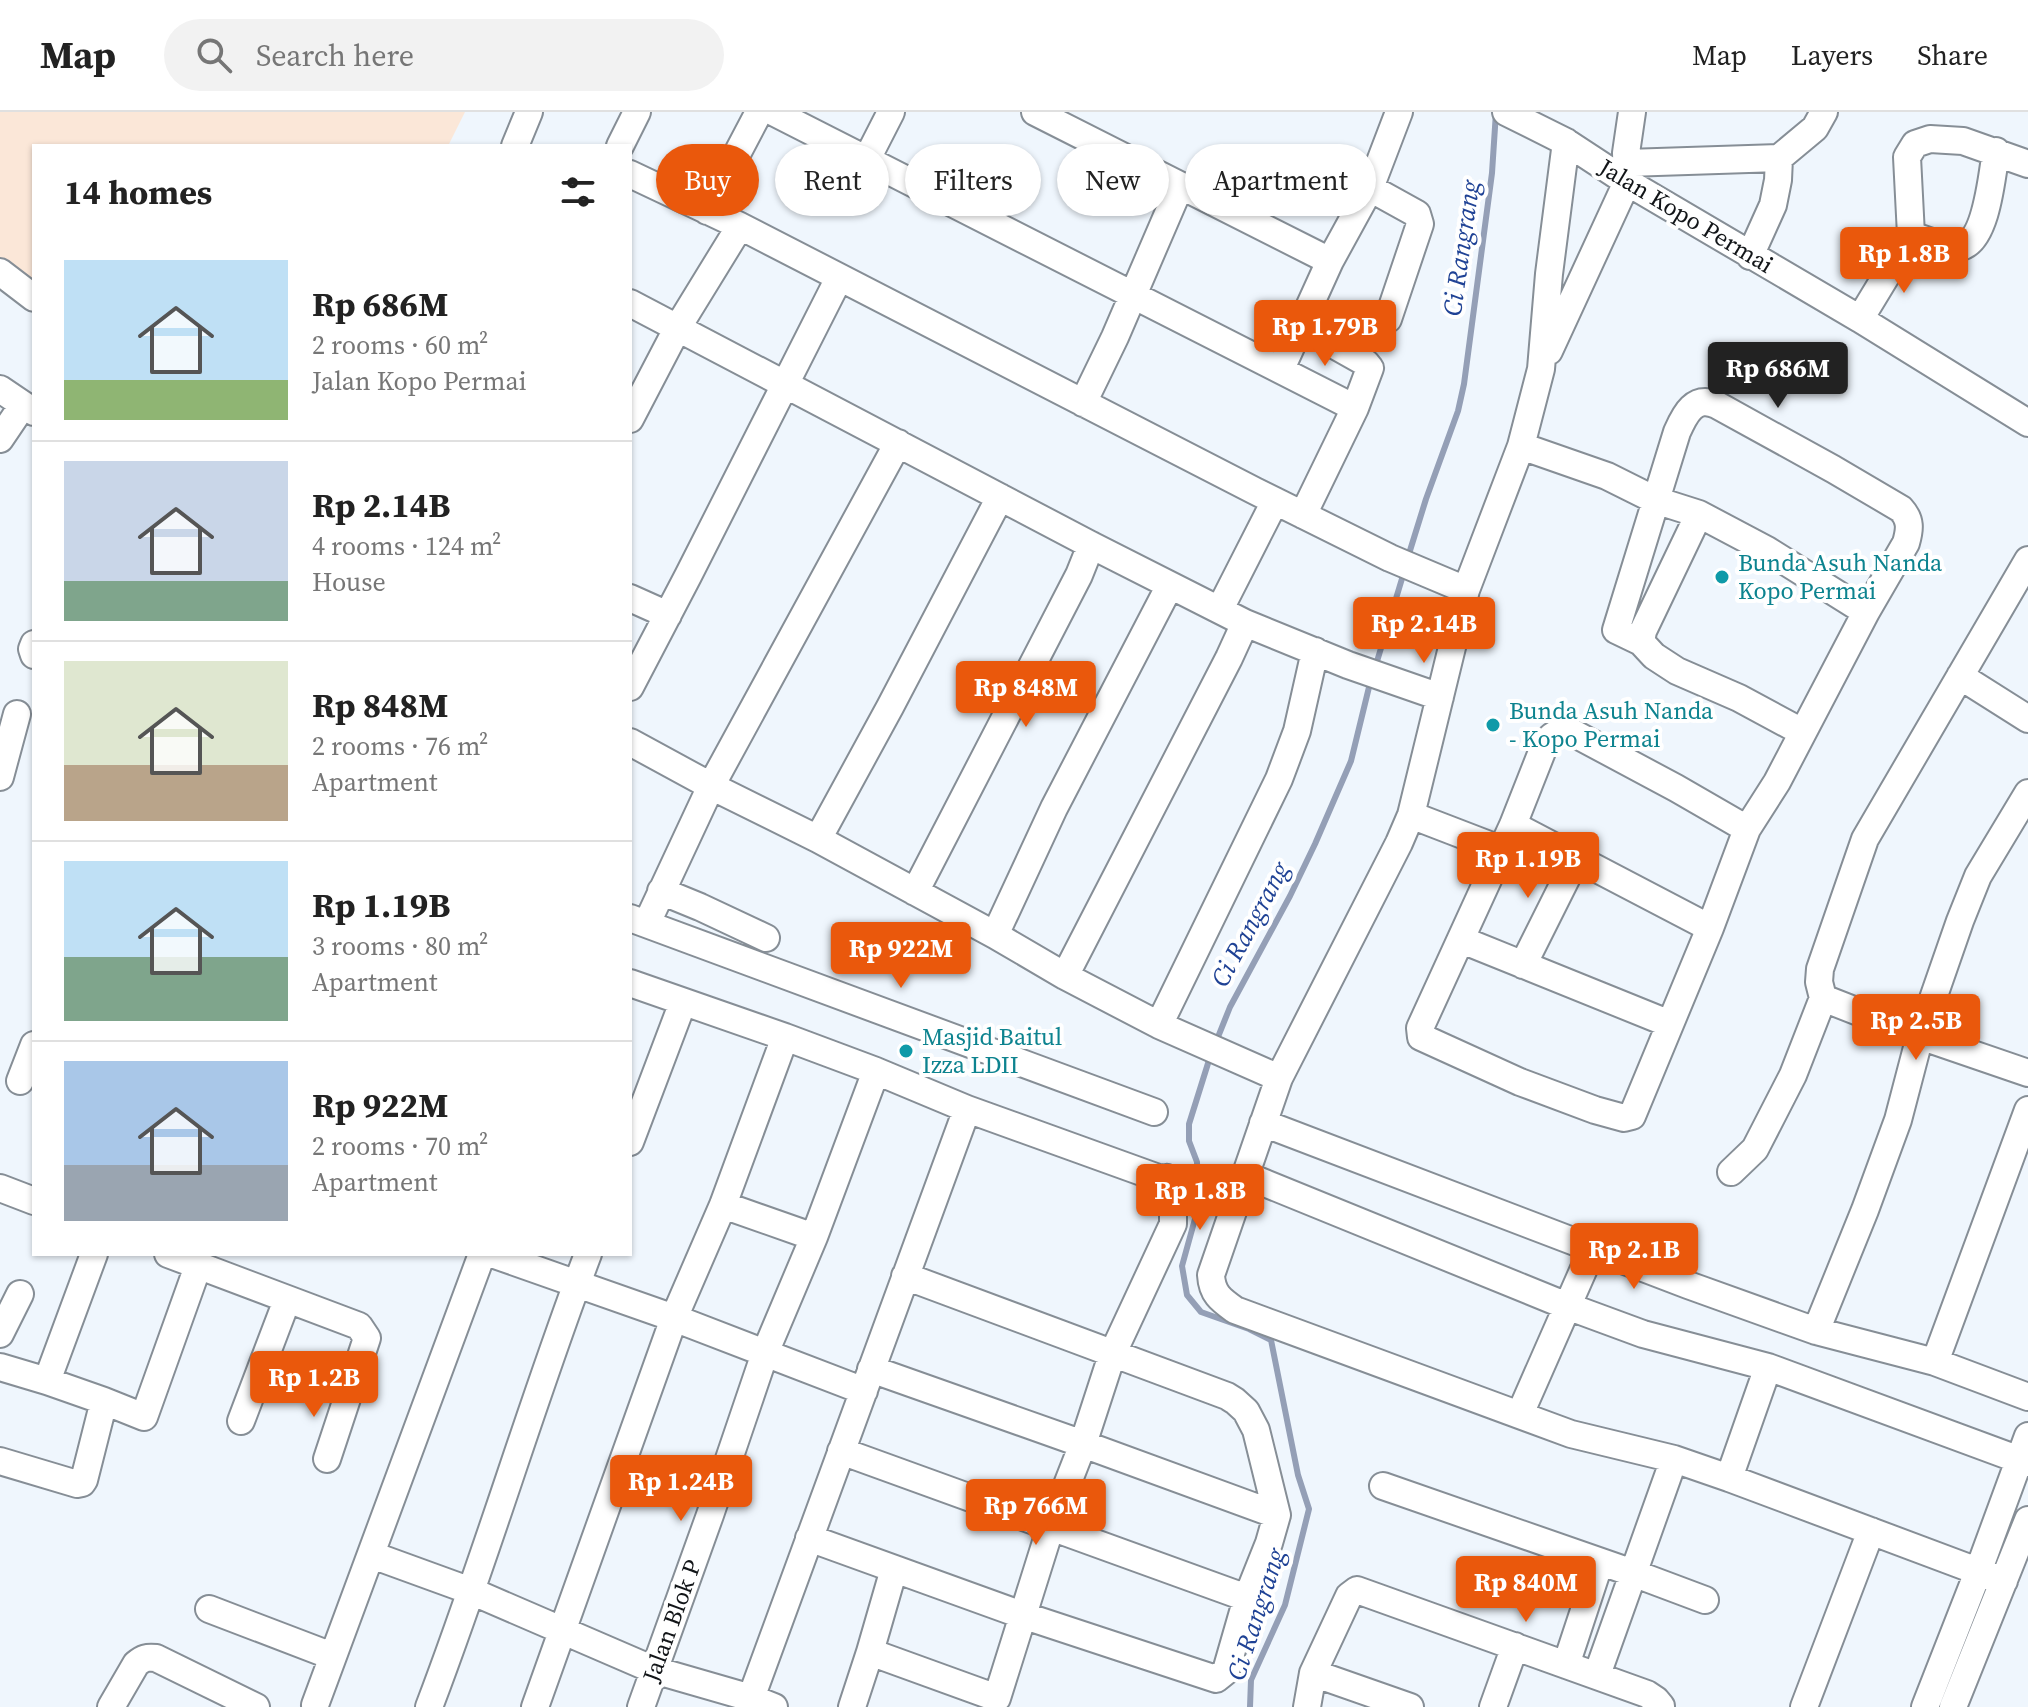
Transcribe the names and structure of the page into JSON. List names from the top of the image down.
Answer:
{
  "streets": {
    "street": ["Jalan Kopo Permai", "Jalan Blok P"]
  },
  "water": ["Ci Rangrang"],
  "places": ["Bunda Asuh Nanda Kopo Permai", "Bunda Asuh Nanda - Kopo Permai", "Masjid Baitul Izza LDII"],
  "page": {
    "header": "Map",
    "search": "Search here",
    "nav": ["Map", "Layers", "Share"],
    "chip": [
      "Buy",
      "Rent",
      "Filters",
      "New",
      "Apartment"
    ],
    "heading": "14 homes",
    "price": [
      "Rp 1.8B",
      "Rp 1.79B",
      "Rp 686M",
      "Rp 2.14B",
      "Rp 848M",
      "Rp 1.19B",
      "Rp 922M",
      "Rp 2.5B",
      "Rp 1.8B",
      "Rp 2.1B",
      "Rp 1.2B",
      "Rp 1.24B",
      "Rp 766M",
      "Rp 840M"
    ],
    "list": [
      {
        "name": "Rp 686M",
        "note": "2 rooms · 60 m² · Jalan Kopo Permai"
      },
      {
        "name": "Rp 2.14B",
        "note": "4 rooms · 124 m² · House"
      },
      {
        "name": "Rp 848M",
        "note": "2 rooms · 76 m² · Apartment"
      },
      {
        "name": "Rp 1.19B",
        "note": "3 rooms · 80 m² · Apartment"
      },
      {
        "name": "Rp 922M",
        "note": "2 rooms · 70 m² · Apartment"
      }
    ]
  }
}
